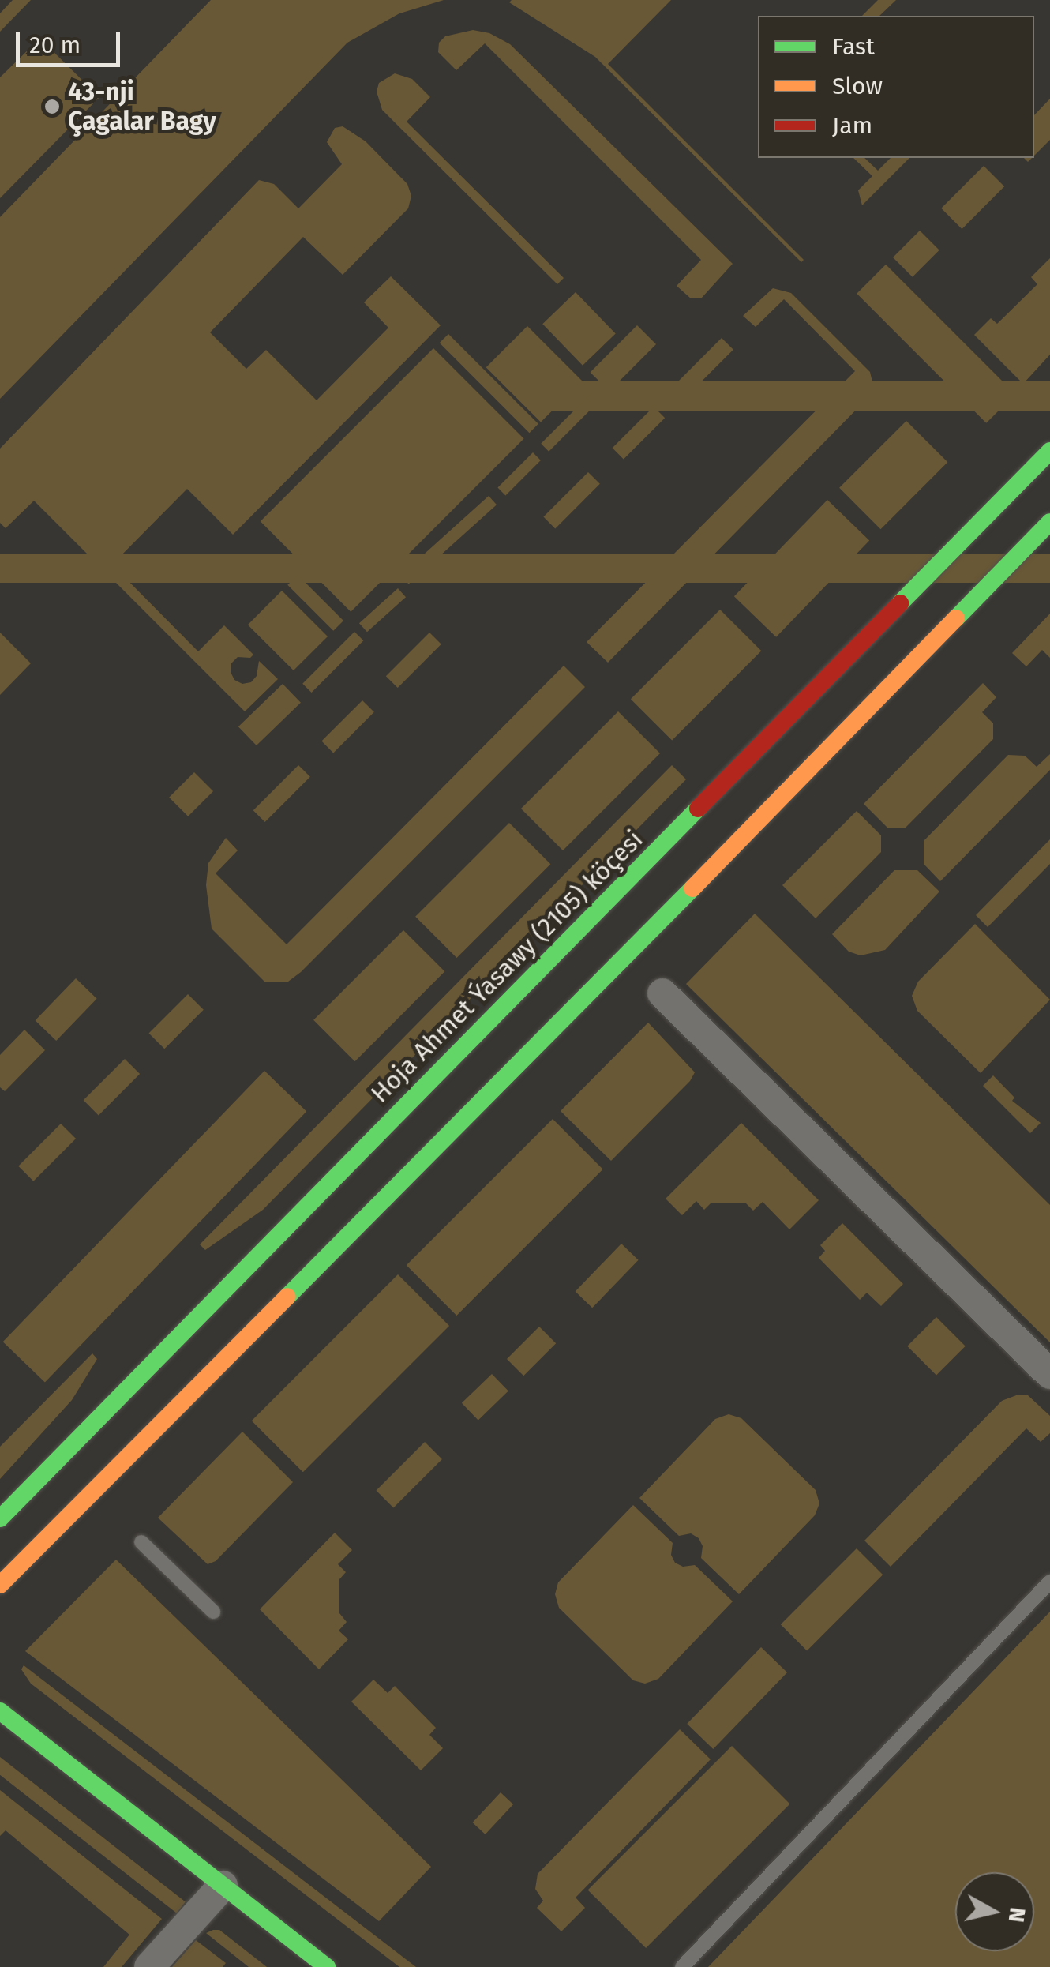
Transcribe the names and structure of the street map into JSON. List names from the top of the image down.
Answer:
{
  "streets": {
    "main road": ["Hoja Ahmet Ýasawy (2105) köçesi"]
  },
  "places": ["43-nji Çagalar Bagy"],
  "legend": ["Fast", "Slow", "Jam"],
  "scale_bar": "20 m",
  "north": "right"
}
